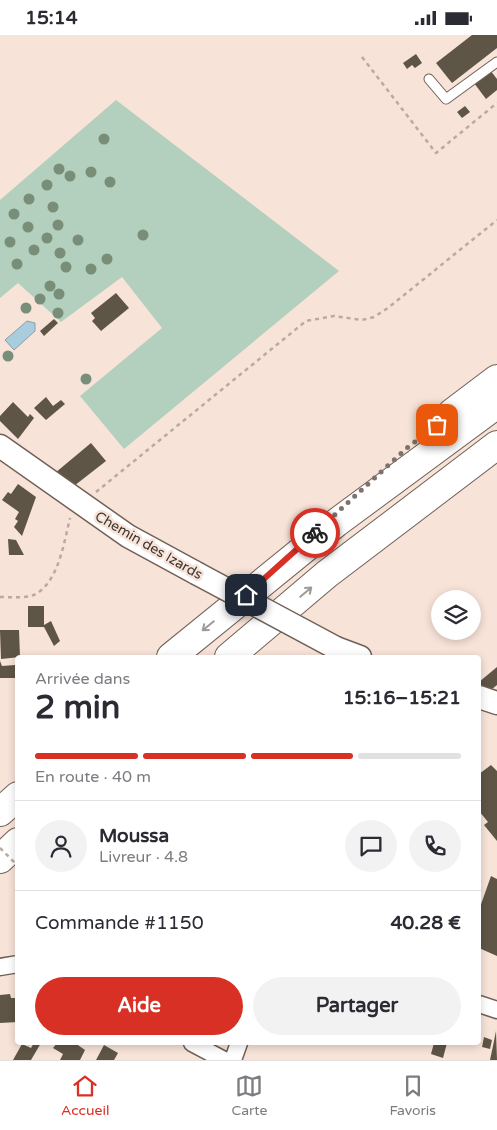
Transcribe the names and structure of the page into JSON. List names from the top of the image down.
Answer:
{
  "streets": {
    "street": ["Chemin des Izards"]
  },
  "page": {
    "status": "15:14",
    "heading": ["2 min", "Arrivée dans", "15:16–15:21"],
    "panel": [
      "Moussa",
      "Livreur · 4.8",
      "Commande #1150",
      "40.28 €"
    ],
    "bar": "En route · 40 m",
    "buttons": ["Aide", "Partager"],
    "tabs": ["Accueil", "Carte", "Favoris"]
  }
}
